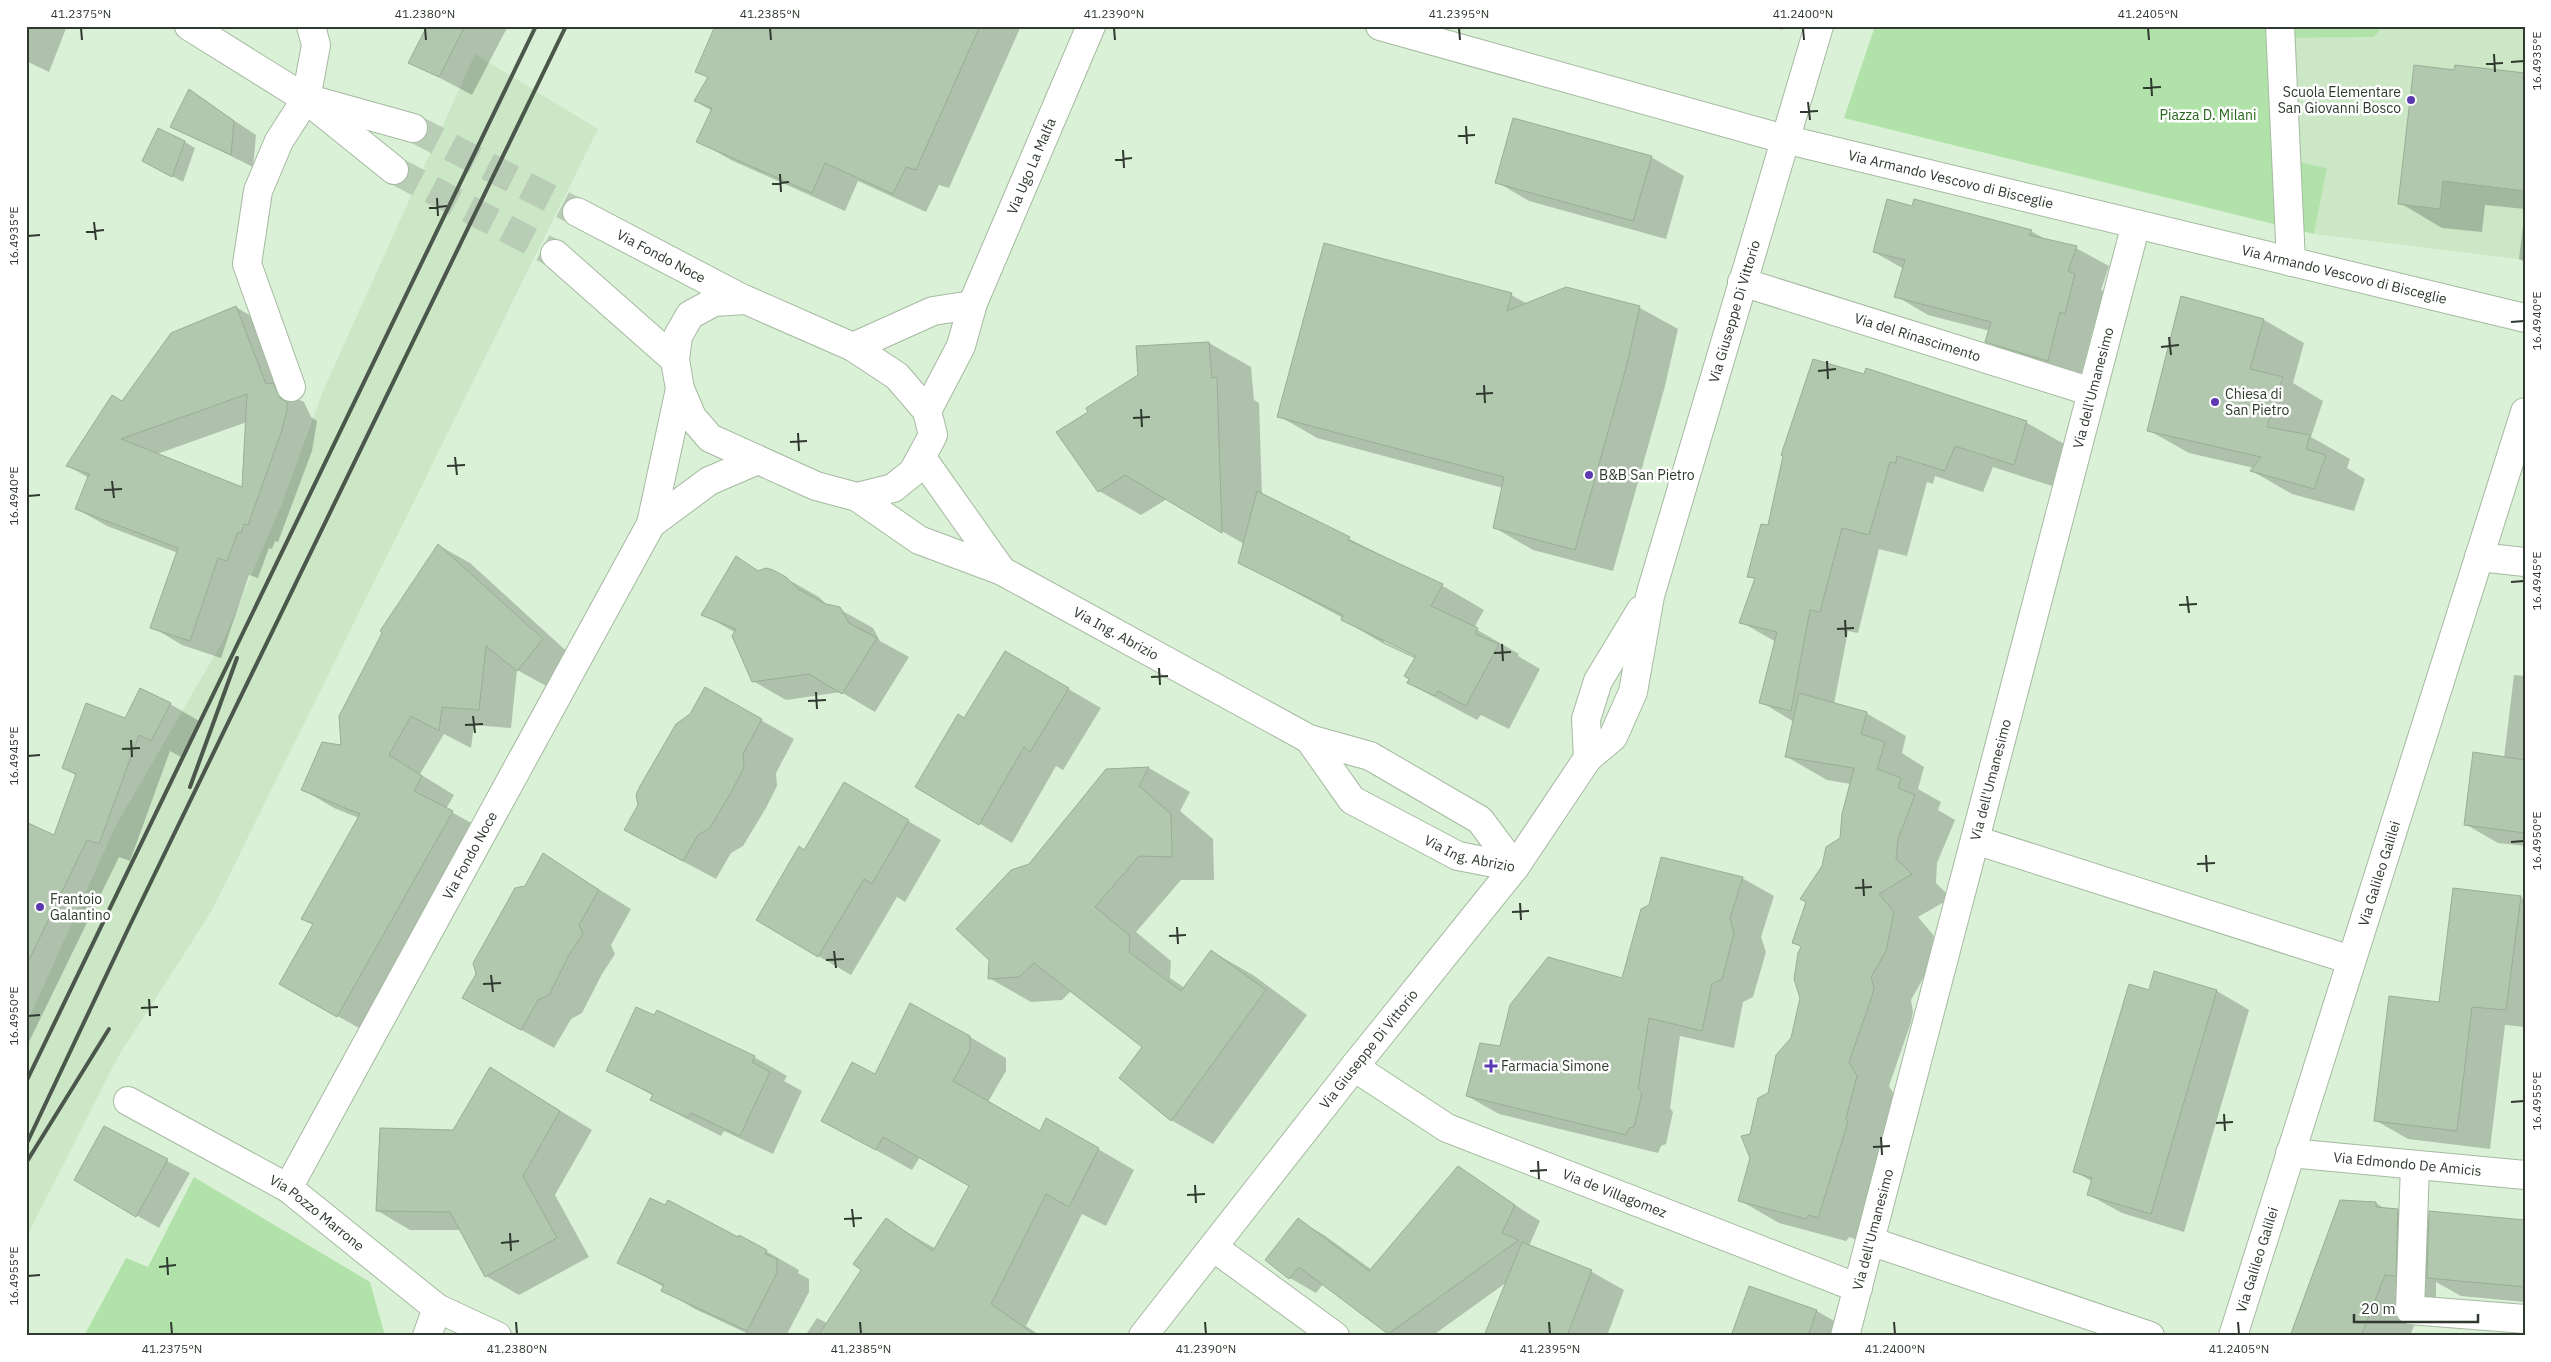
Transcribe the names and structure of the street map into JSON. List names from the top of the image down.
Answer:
{
  "streets": {
    "street": [
      "Via Ugo La Malfa",
      "Via Armando Vescovo di Bisceglie",
      "Via Fondo Noce",
      "Via Giuseppe Di Vittorio",
      "Via del Rinascimento",
      "Via dell'Umanesimo",
      "Via Ing. Abrizio",
      "Via Galileo Galilei",
      "Via Edmondo De Amicis",
      "Via de Villagomez",
      "Via Pozzo Marrone"
    ]
  },
  "crossings": [
    ["Via Ugo La Malfa", "Via Fondo Noce"],
    ["Via Armando Vescovo di Bisceglie", "Via Giuseppe Di Vittorio"],
    ["Via Armando Vescovo di Bisceglie", "Via dell'Umanesimo"],
    ["Via Fondo Noce", "Via Pozzo Marrone"],
    ["Via Giuseppe Di Vittorio", "Via del Rinascimento"],
    ["Via Giuseppe Di Vittorio", "Via Ing. Abrizio"],
    ["Via Giuseppe Di Vittorio", "Via de Villagomez"],
    ["Via del Rinascimento", "Via dell'Umanesimo"],
    ["Via dell'Umanesimo", "Via de Villagomez"],
    ["Via Galileo Galilei", "Via Edmondo De Amicis"]
  ],
  "parks": ["Piazza D. Milani"],
  "places": {
    "other": [
      "Scuola Elementare San Giovanni Bosco",
      "Chiesa di San Pietro",
      "B&B San Pietro",
      "Frantoio Galantino"
    ],
    "health": ["Farmacia Simone"]
  },
  "scale_bar": "20 m",
  "coordinates": [
    "41.2375°N",
    "41.2380°N",
    "41.2385°N",
    "41.2390°N",
    "41.2395°N",
    "41.2400°N",
    "41.2405°N",
    "16.4935°E",
    "16.4940°E",
    "16.4945°E",
    "16.4950°E",
    "16.4955°E"
  ]
}
